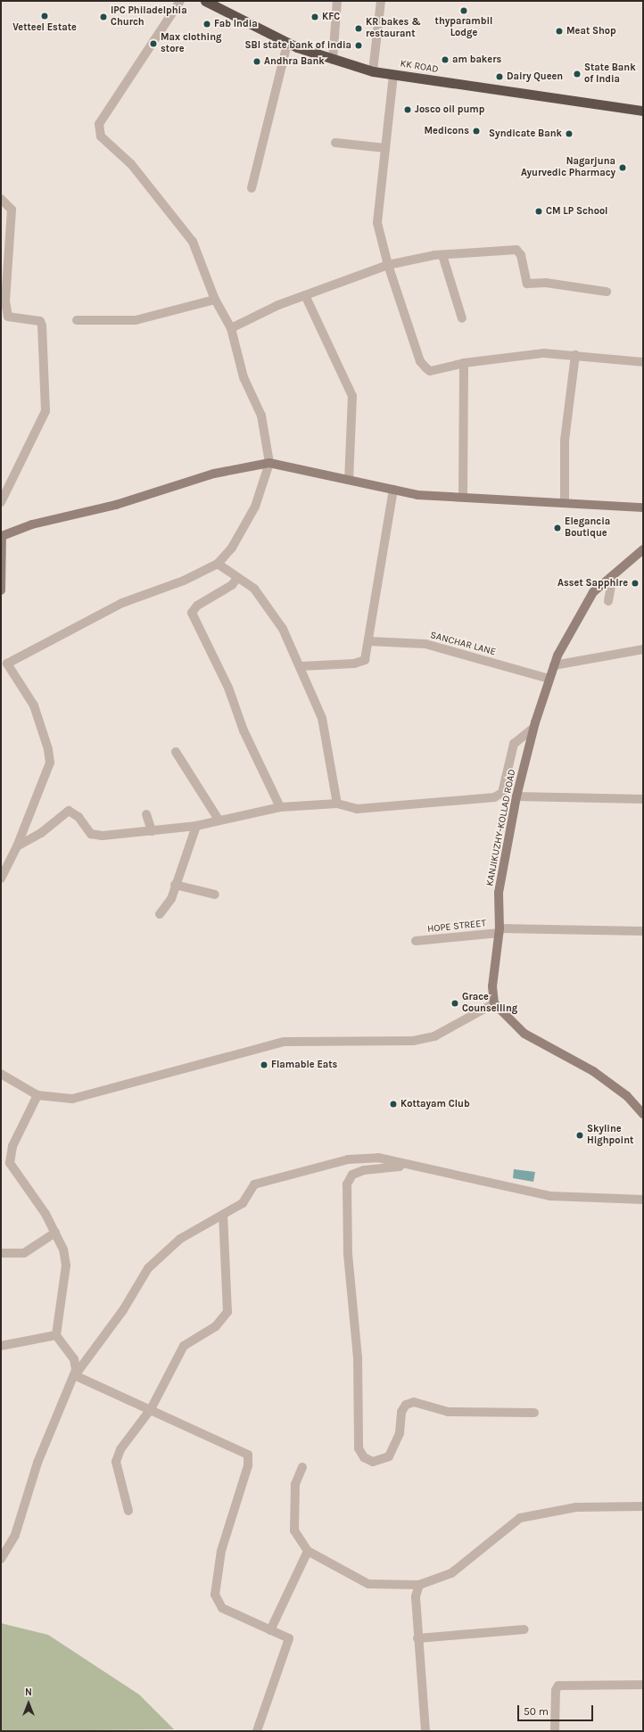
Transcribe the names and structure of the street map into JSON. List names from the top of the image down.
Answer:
{
  "streets": {
    "highway": ["KK ROAD"],
    "main road": ["KANJIKUZHY-KOLLAD ROAD"],
    "street": ["SANCHAR LANE", "HOPE STREET"]
  },
  "crossings": [
    ["SANCHAR LANE", "KANJIKUZHY-KOLLAD ROAD"],
    ["KANJIKUZHY-KOLLAD ROAD", "HOPE STREET"]
  ],
  "places": [
    "thyparambil Lodge",
    "Vetteel Estate",
    "IPC Philadelphia Church",
    "KFC",
    "Fab India",
    "KR bakes & restaurant",
    "Meat Shop",
    "Max clothing store",
    "SBI state bank of india",
    "am bakers",
    "Andhra Bank",
    "State Bank of India",
    "Dairy Queen",
    "Josco oil pump",
    "Medicons",
    "Syndicate Bank",
    "Nagarjuna Ayurvedic Pharmacy",
    "CM LP School",
    "Elegancia Boutique",
    "Asset Sapphire",
    "Grace Counselling",
    "Flamable Eats",
    "Kottayam Club",
    "Skyline Highpoint"
  ],
  "scale_bar": "50 m",
  "north": "top"
}
